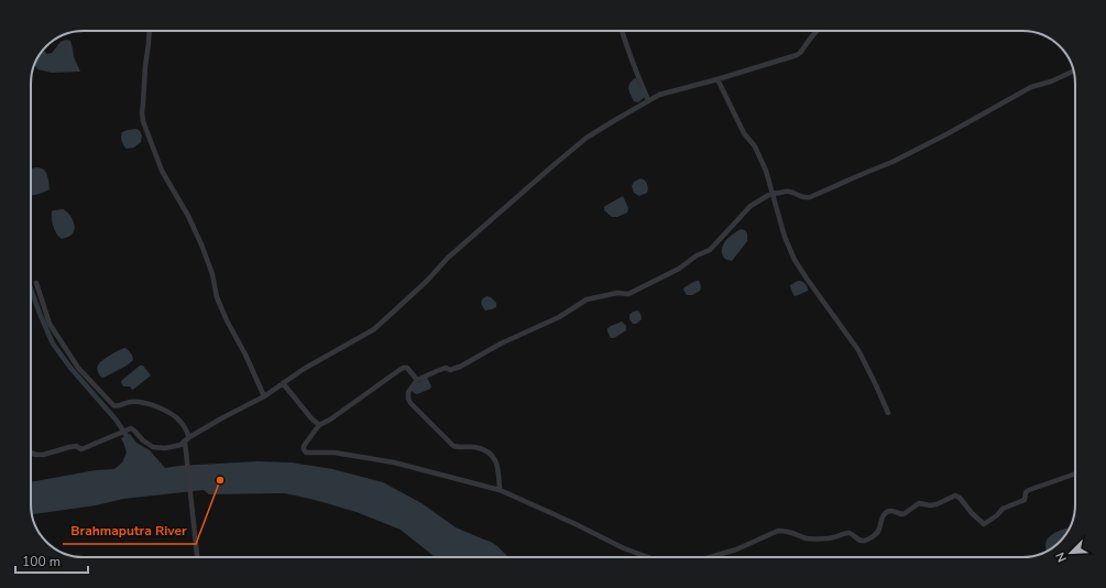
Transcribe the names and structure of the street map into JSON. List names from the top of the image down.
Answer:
{
  "places": ["Brahmaputra River"],
  "scale_bar": "100 m",
  "north": "bottom left"
}
